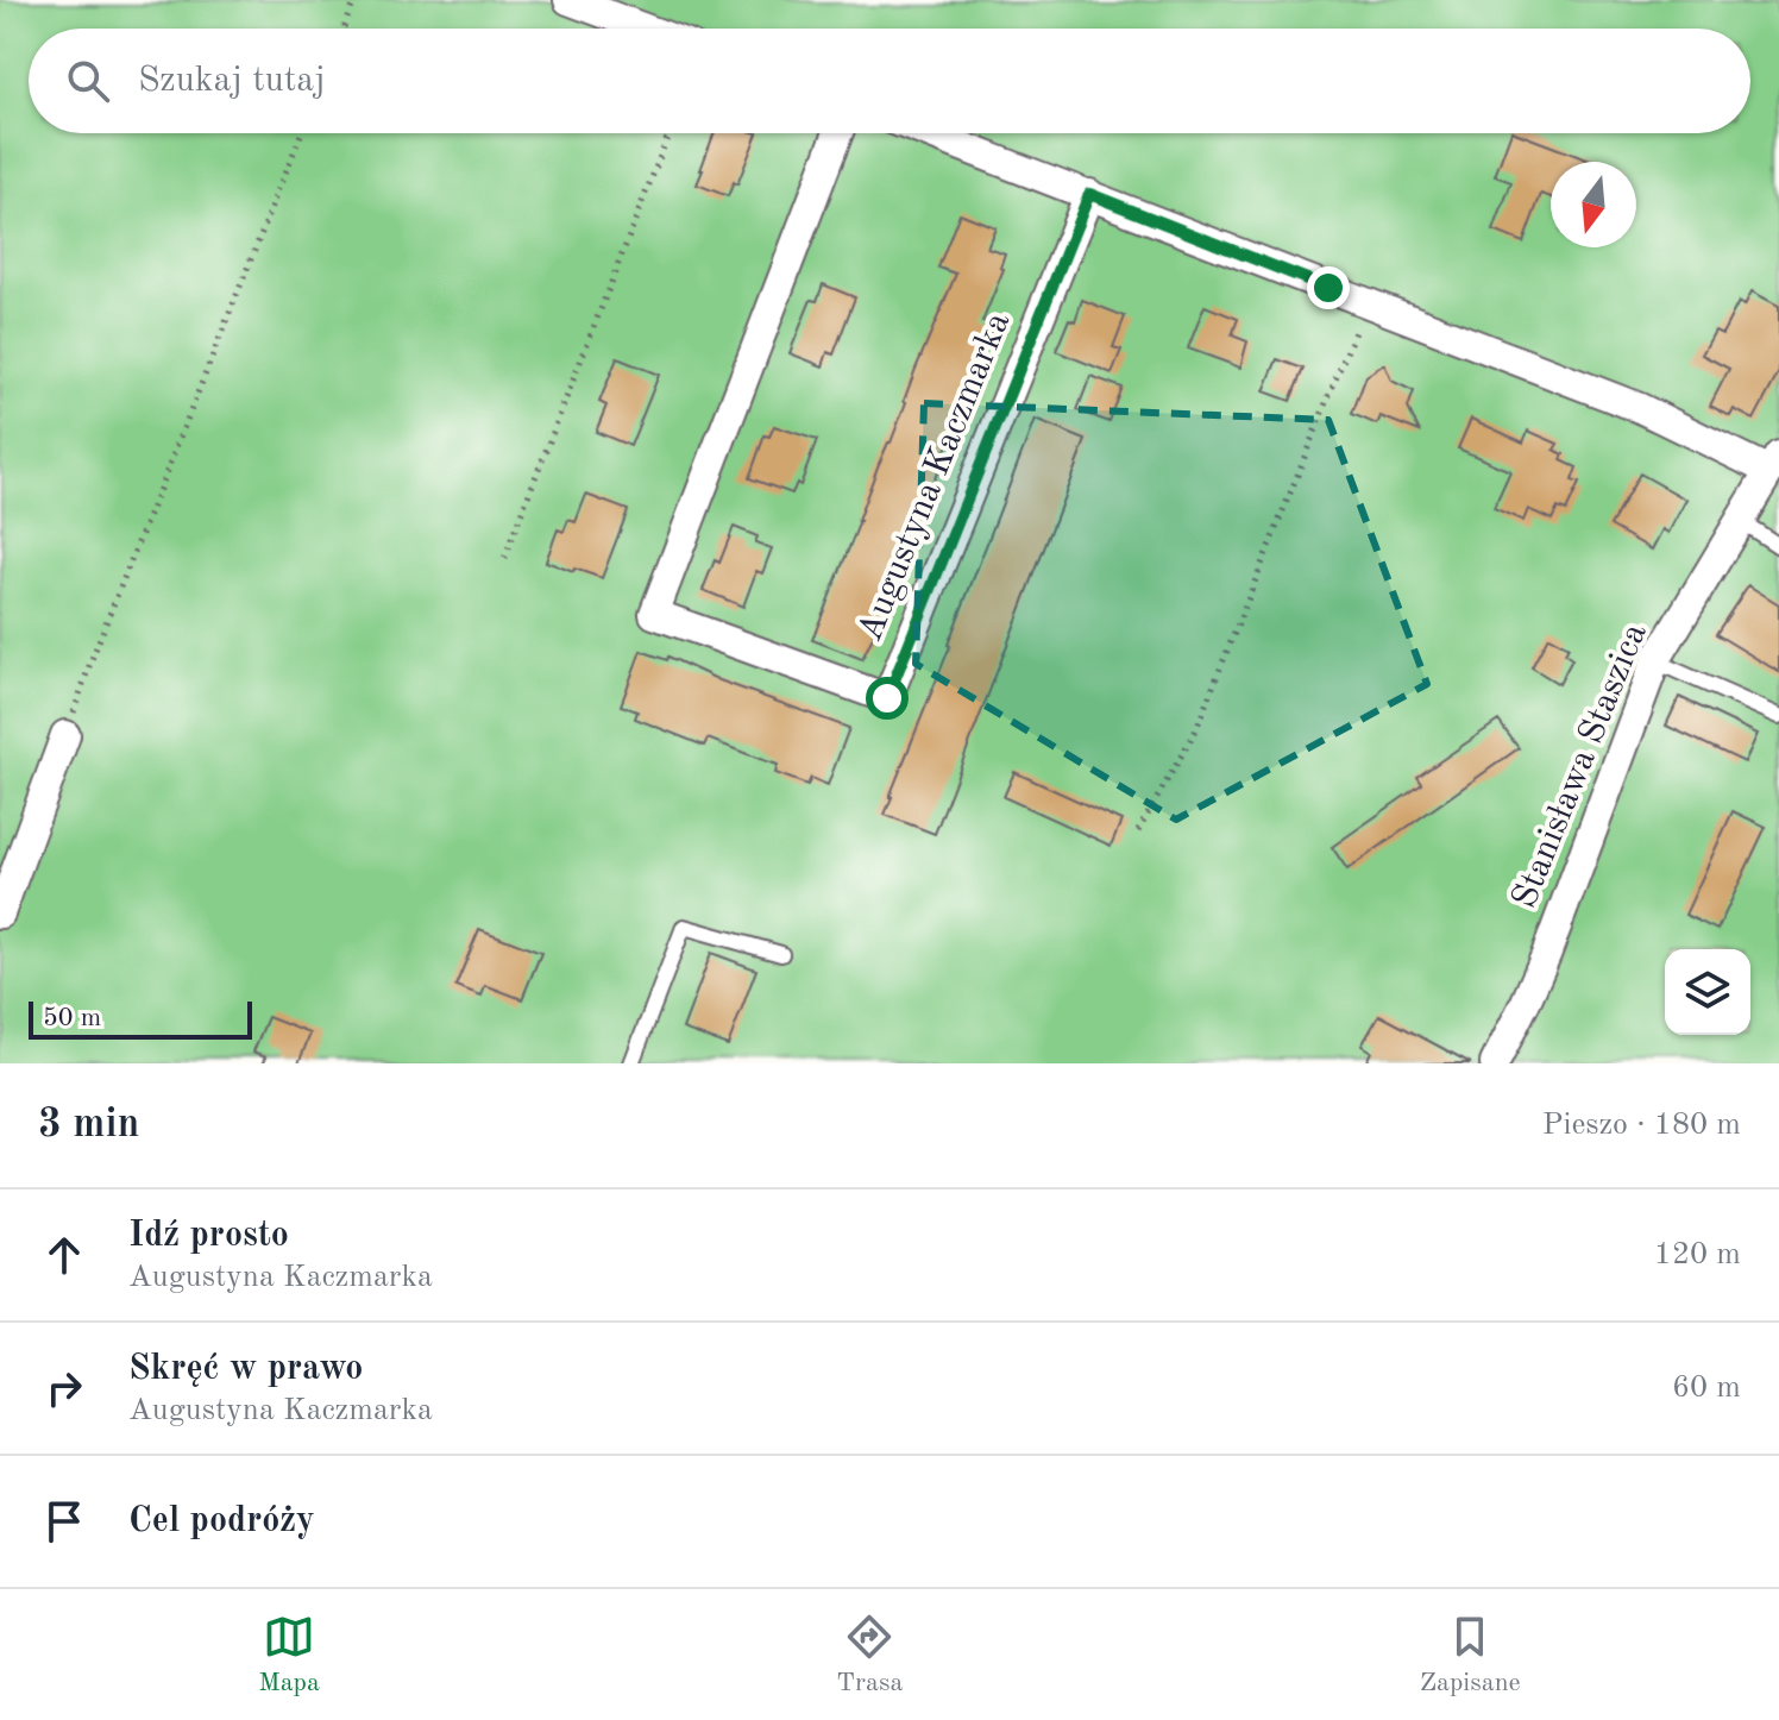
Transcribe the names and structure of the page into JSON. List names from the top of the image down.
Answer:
{
  "streets": {
    "street": ["Augustyna Kaczmarka", "Stanisława Staszica"]
  },
  "scale_bar": "50 m",
  "north": "bottom",
  "page": {
    "search": "Szukaj tutaj",
    "scale": "50 m",
    "heading": ["3 min", "Pieszo · 180 m"],
    "list": [
      ["Idź prosto", "Augustyna Kaczmarka", "120 m"],
      ["Skręć w prawo", "Augustyna Kaczmarka", "60 m"],
      "Cel podróży"
    ],
    "nav": ["Mapa", "Trasa", "Zapisane"]
  }
}
